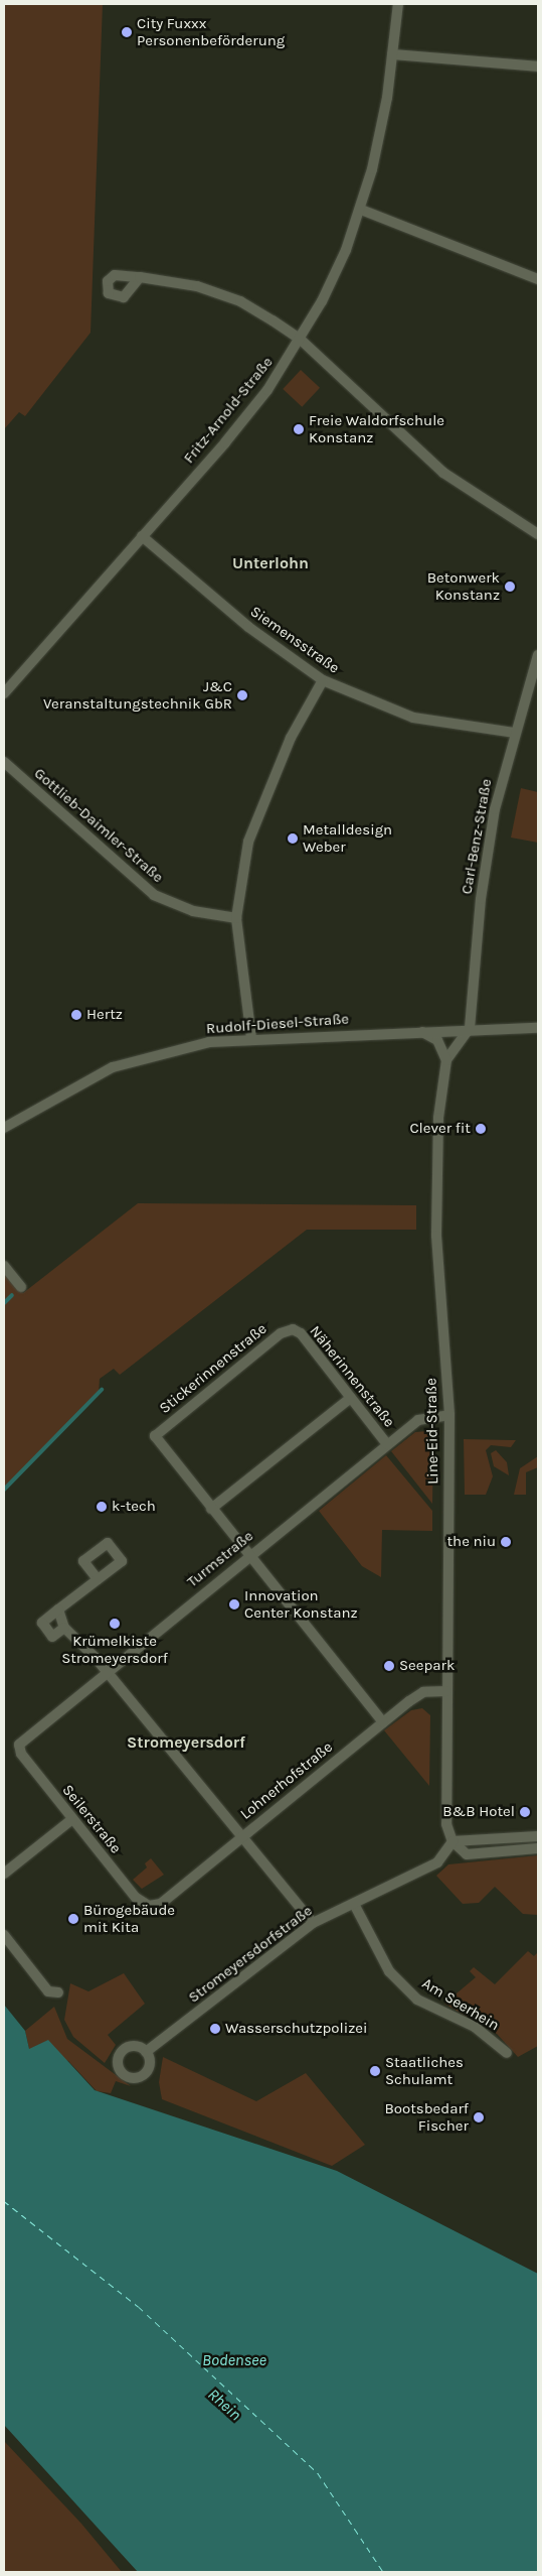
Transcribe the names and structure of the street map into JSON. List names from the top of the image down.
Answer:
{
  "streets": {
    "street": [
      "Fritz-Arnold-Straße",
      "Siemensstraße",
      "Gottlieb-Daimler-Straße",
      "Carl-Benz-Straße",
      "Rudolf-Diesel-Straße",
      "Stickerinnenstraße",
      "Näherinnenstraße",
      "Line-Eid-Straße",
      "Turmstraße",
      "Lohnerhofstraße",
      "Seilerstraße",
      "Stromeyersdorfstraße",
      "Am Seerhein"
    ]
  },
  "crossings": [
    ["Fritz-Arnold-Straße", "Siemensstraße"],
    ["Siemensstraße", "Carl-Benz-Straße"],
    ["Carl-Benz-Straße", "Rudolf-Diesel-Straße"],
    ["Carl-Benz-Straße", "Line-Eid-Straße"],
    ["Rudolf-Diesel-Straße", "Line-Eid-Straße"],
    ["Stickerinnenstraße", "Näherinnenstraße"],
    ["Näherinnenstraße", "Turmstraße"],
    ["Line-Eid-Straße", "Turmstraße"],
    ["Line-Eid-Straße", "Lohnerhofstraße"],
    ["Line-Eid-Straße", "Stromeyersdorfstraße"],
    ["Turmstraße", "Seilerstraße"],
    ["Lohnerhofstraße", "Seilerstraße"],
    ["Stromeyersdorfstraße", "Am Seerhein"]
  ],
  "districts": ["Unterlohn", "Stromeyersdorf"],
  "water": ["Bodensee", "Rhein"],
  "places": [
    "City Fuxxx Personenbeförderung",
    "Freie Waldorfschule Konstanz",
    "Betonwerk Konstanz",
    "J&C Veranstaltungstechnik GbR",
    "Metalldesign Weber",
    "Hertz",
    "Clever fit",
    "k-tech",
    "the niu",
    "Innovation Center Konstanz",
    "Krümelkiste Stromeyersdorf",
    "Seepark",
    "B&B Hotel",
    "Bürogebäude mit Kita",
    "Wasserschutzpolizei",
    "Staatliches Schulamt",
    "Bootsbedarf Fischer"
  ]
}
